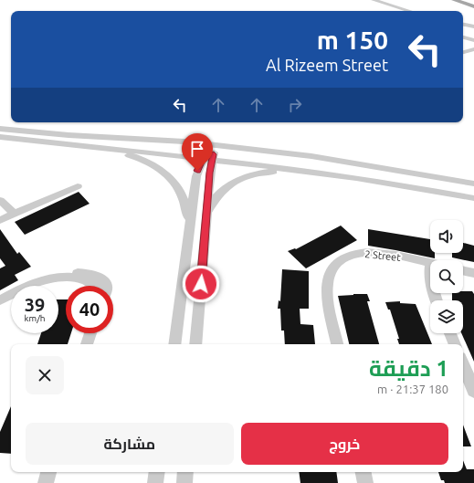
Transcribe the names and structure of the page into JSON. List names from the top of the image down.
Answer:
{
  "streets": {
    "street": ["2 Street"]
  },
  "page": {
    "turn": ["150 m", "Al Rizeem Street"],
    "speed": "39 km/h",
    "limit": "40",
    "heading": ["1 دقيقة", "180 m · 21:37"],
    "buttons": ["خروج", "مشاركة"]
  }
}
